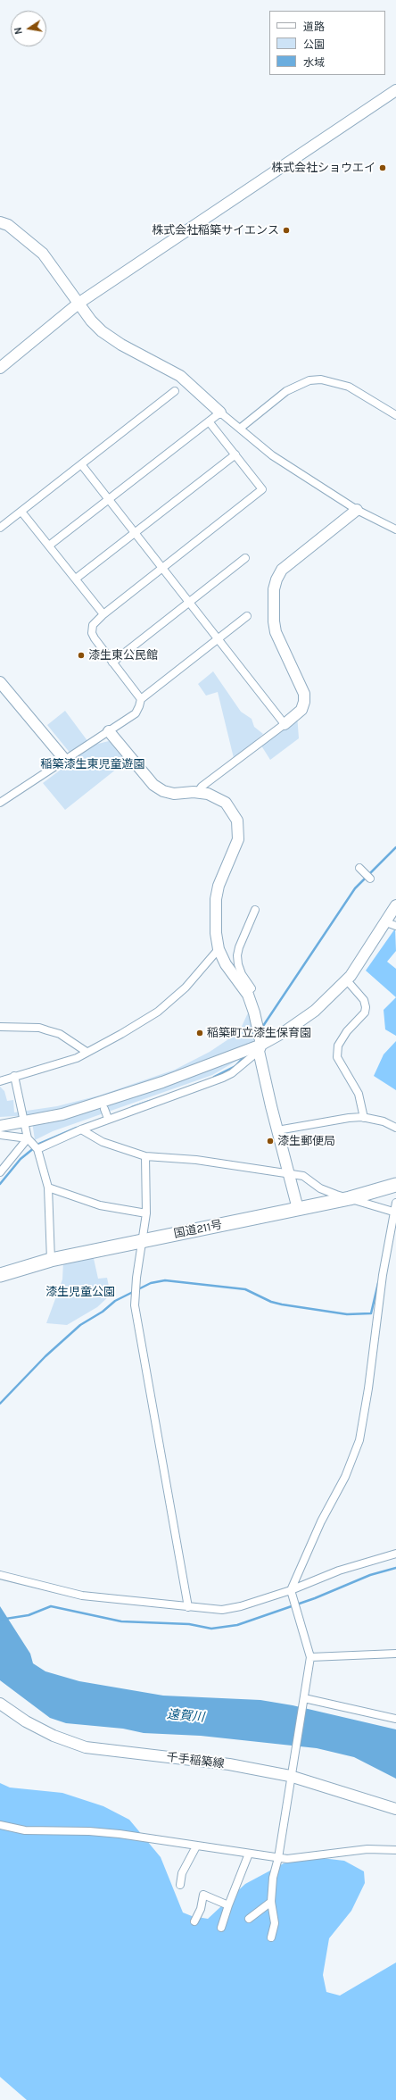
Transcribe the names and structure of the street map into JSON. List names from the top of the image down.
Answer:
{
  "streets": {
    "highway": ["国道211号"],
    "street": ["千手稲築線"]
  },
  "water": ["遠賀川"],
  "parks": ["稲築漆生東児童遊園", "漆生児童公園"],
  "places": [
    "株式会社ショウエイ",
    "株式会社稲築サイエンス",
    "漆生東公民館",
    "稲築町立漆生保育園",
    "漆生郵便局"
  ],
  "legend": ["道路", "公園", "水域"],
  "north": "left"
}
